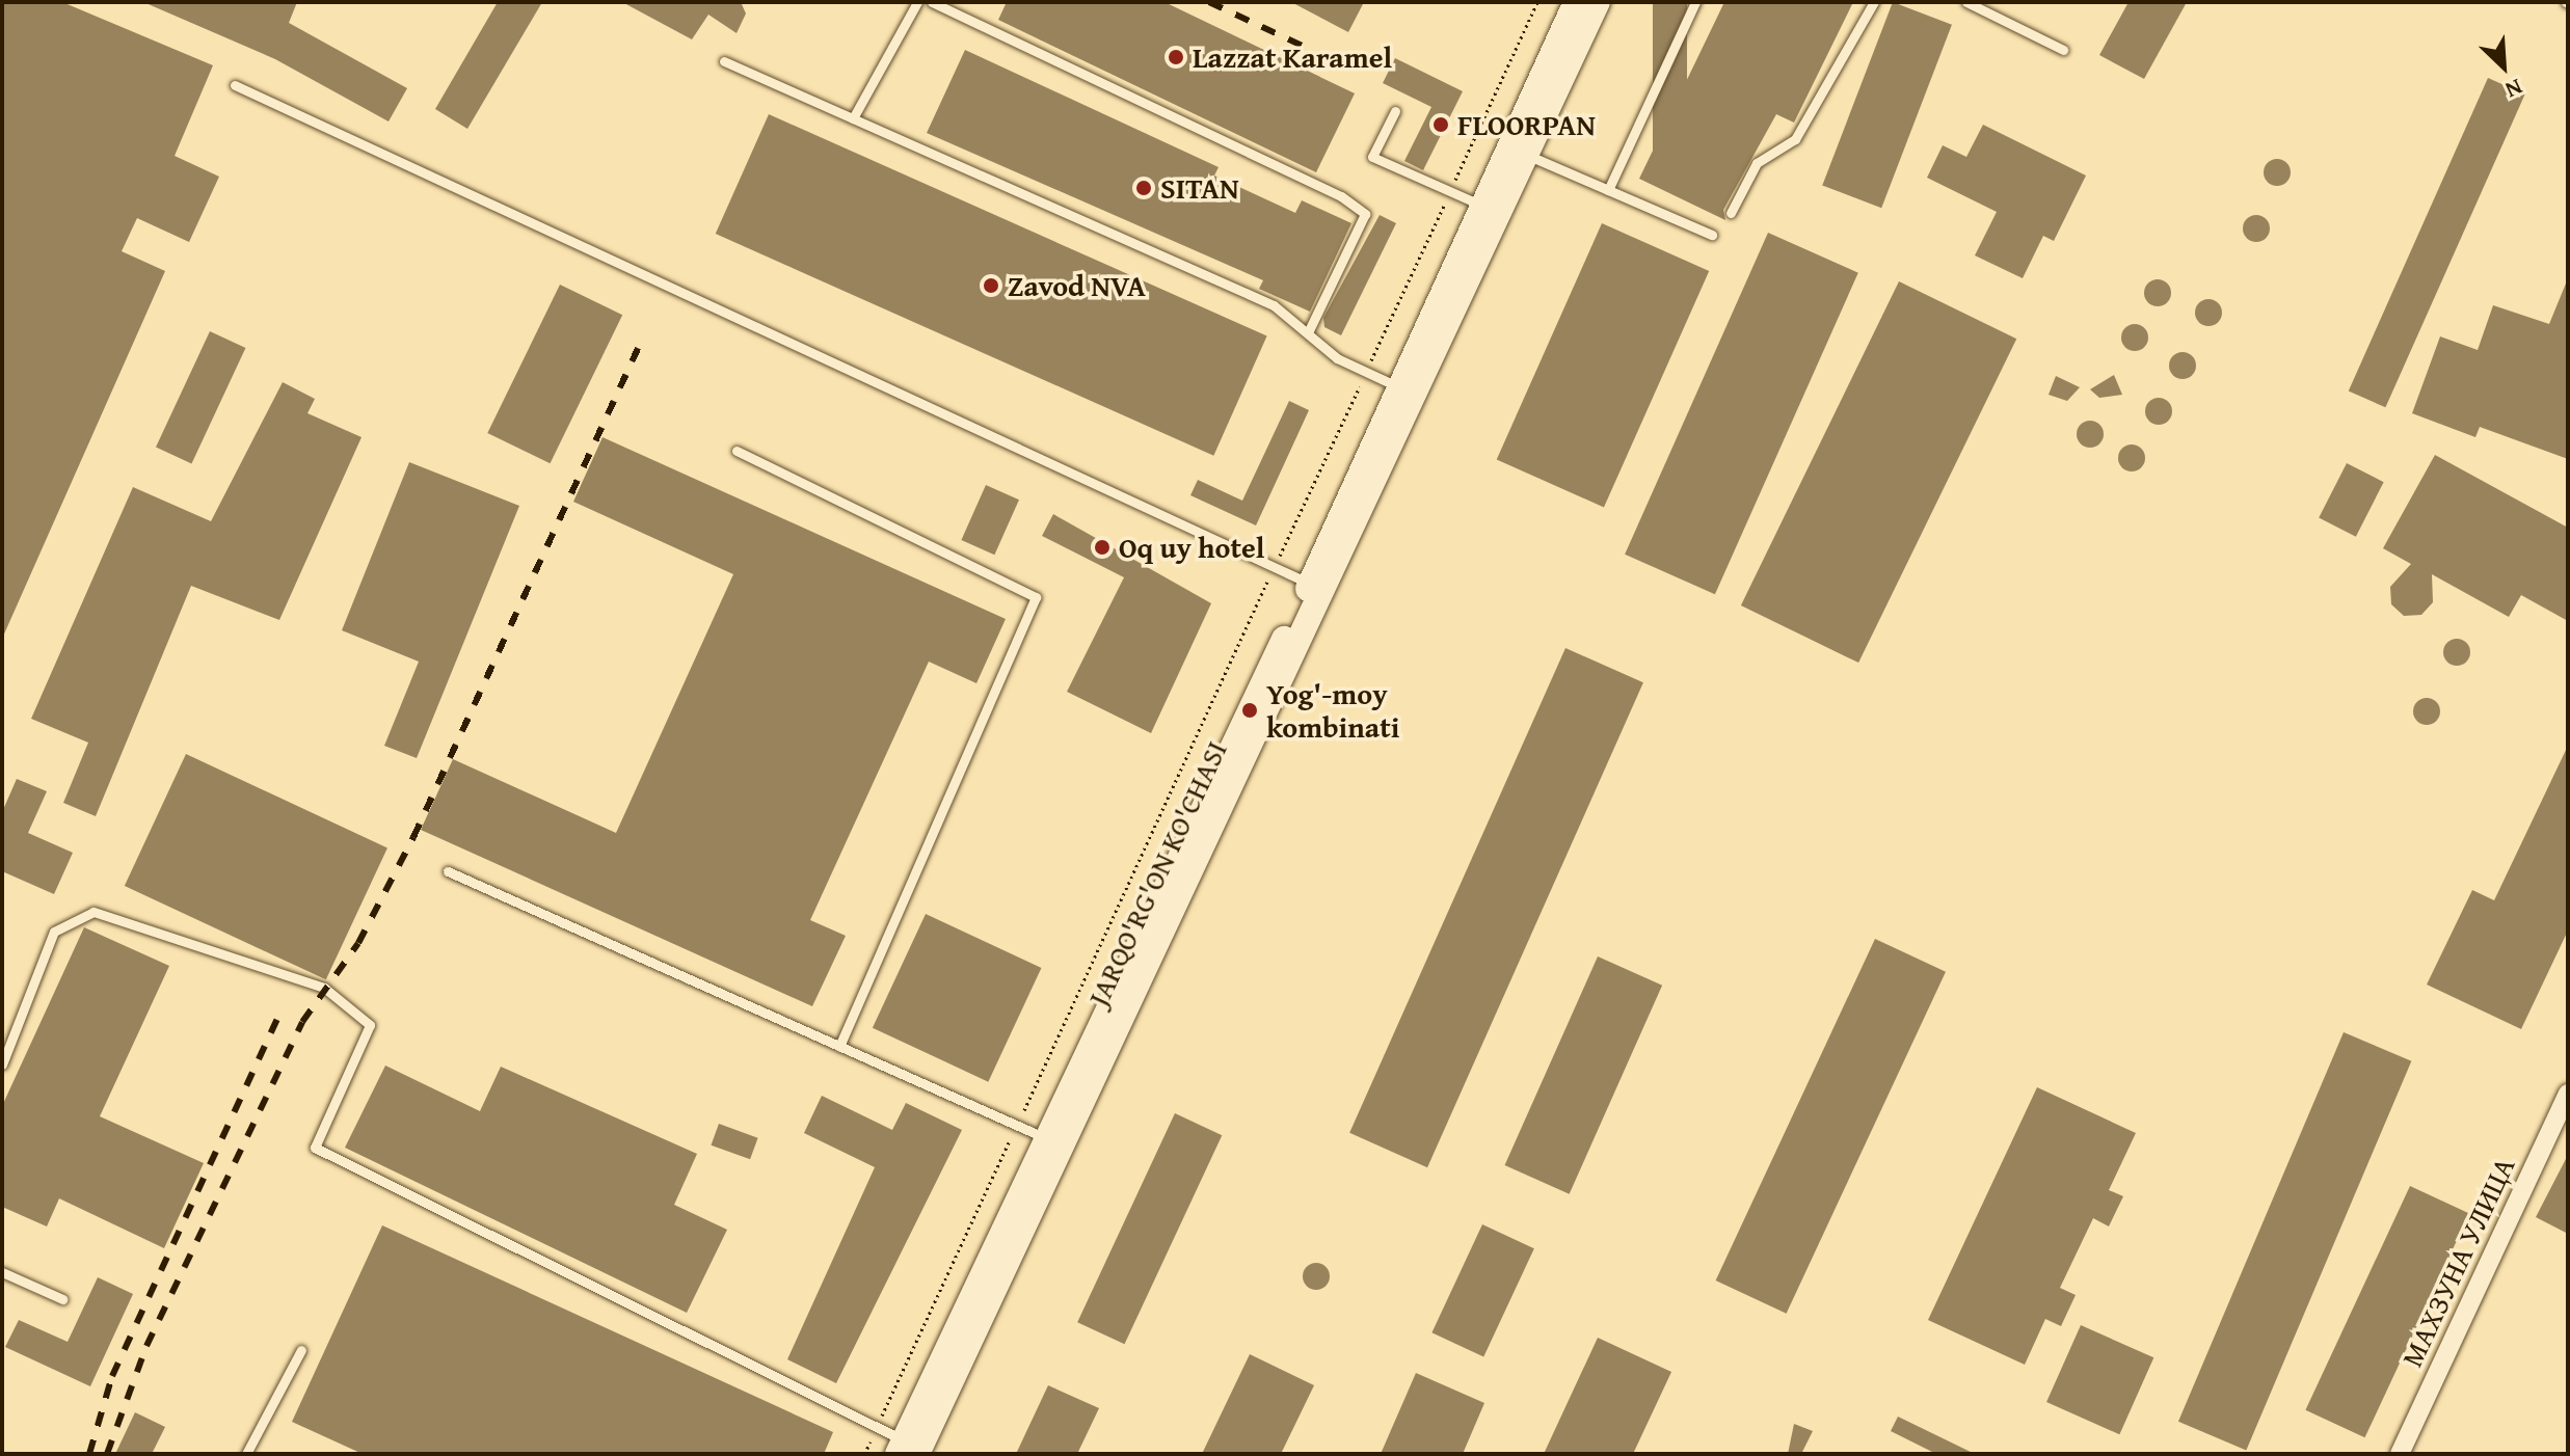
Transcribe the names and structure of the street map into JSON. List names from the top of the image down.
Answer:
{
  "streets": {
    "main road": ["JARQO'RG'ON KO'CHASI"],
    "street": ["МАХЗУНА УЛИЦА"]
  },
  "places": [
    "Lazzat Karamel",
    "FLOORPAN",
    "SITAN",
    "Zavod NVA",
    "Oq uy hotel",
    "Yog'-moy kombinati"
  ],
  "north": "bottom right"
}
